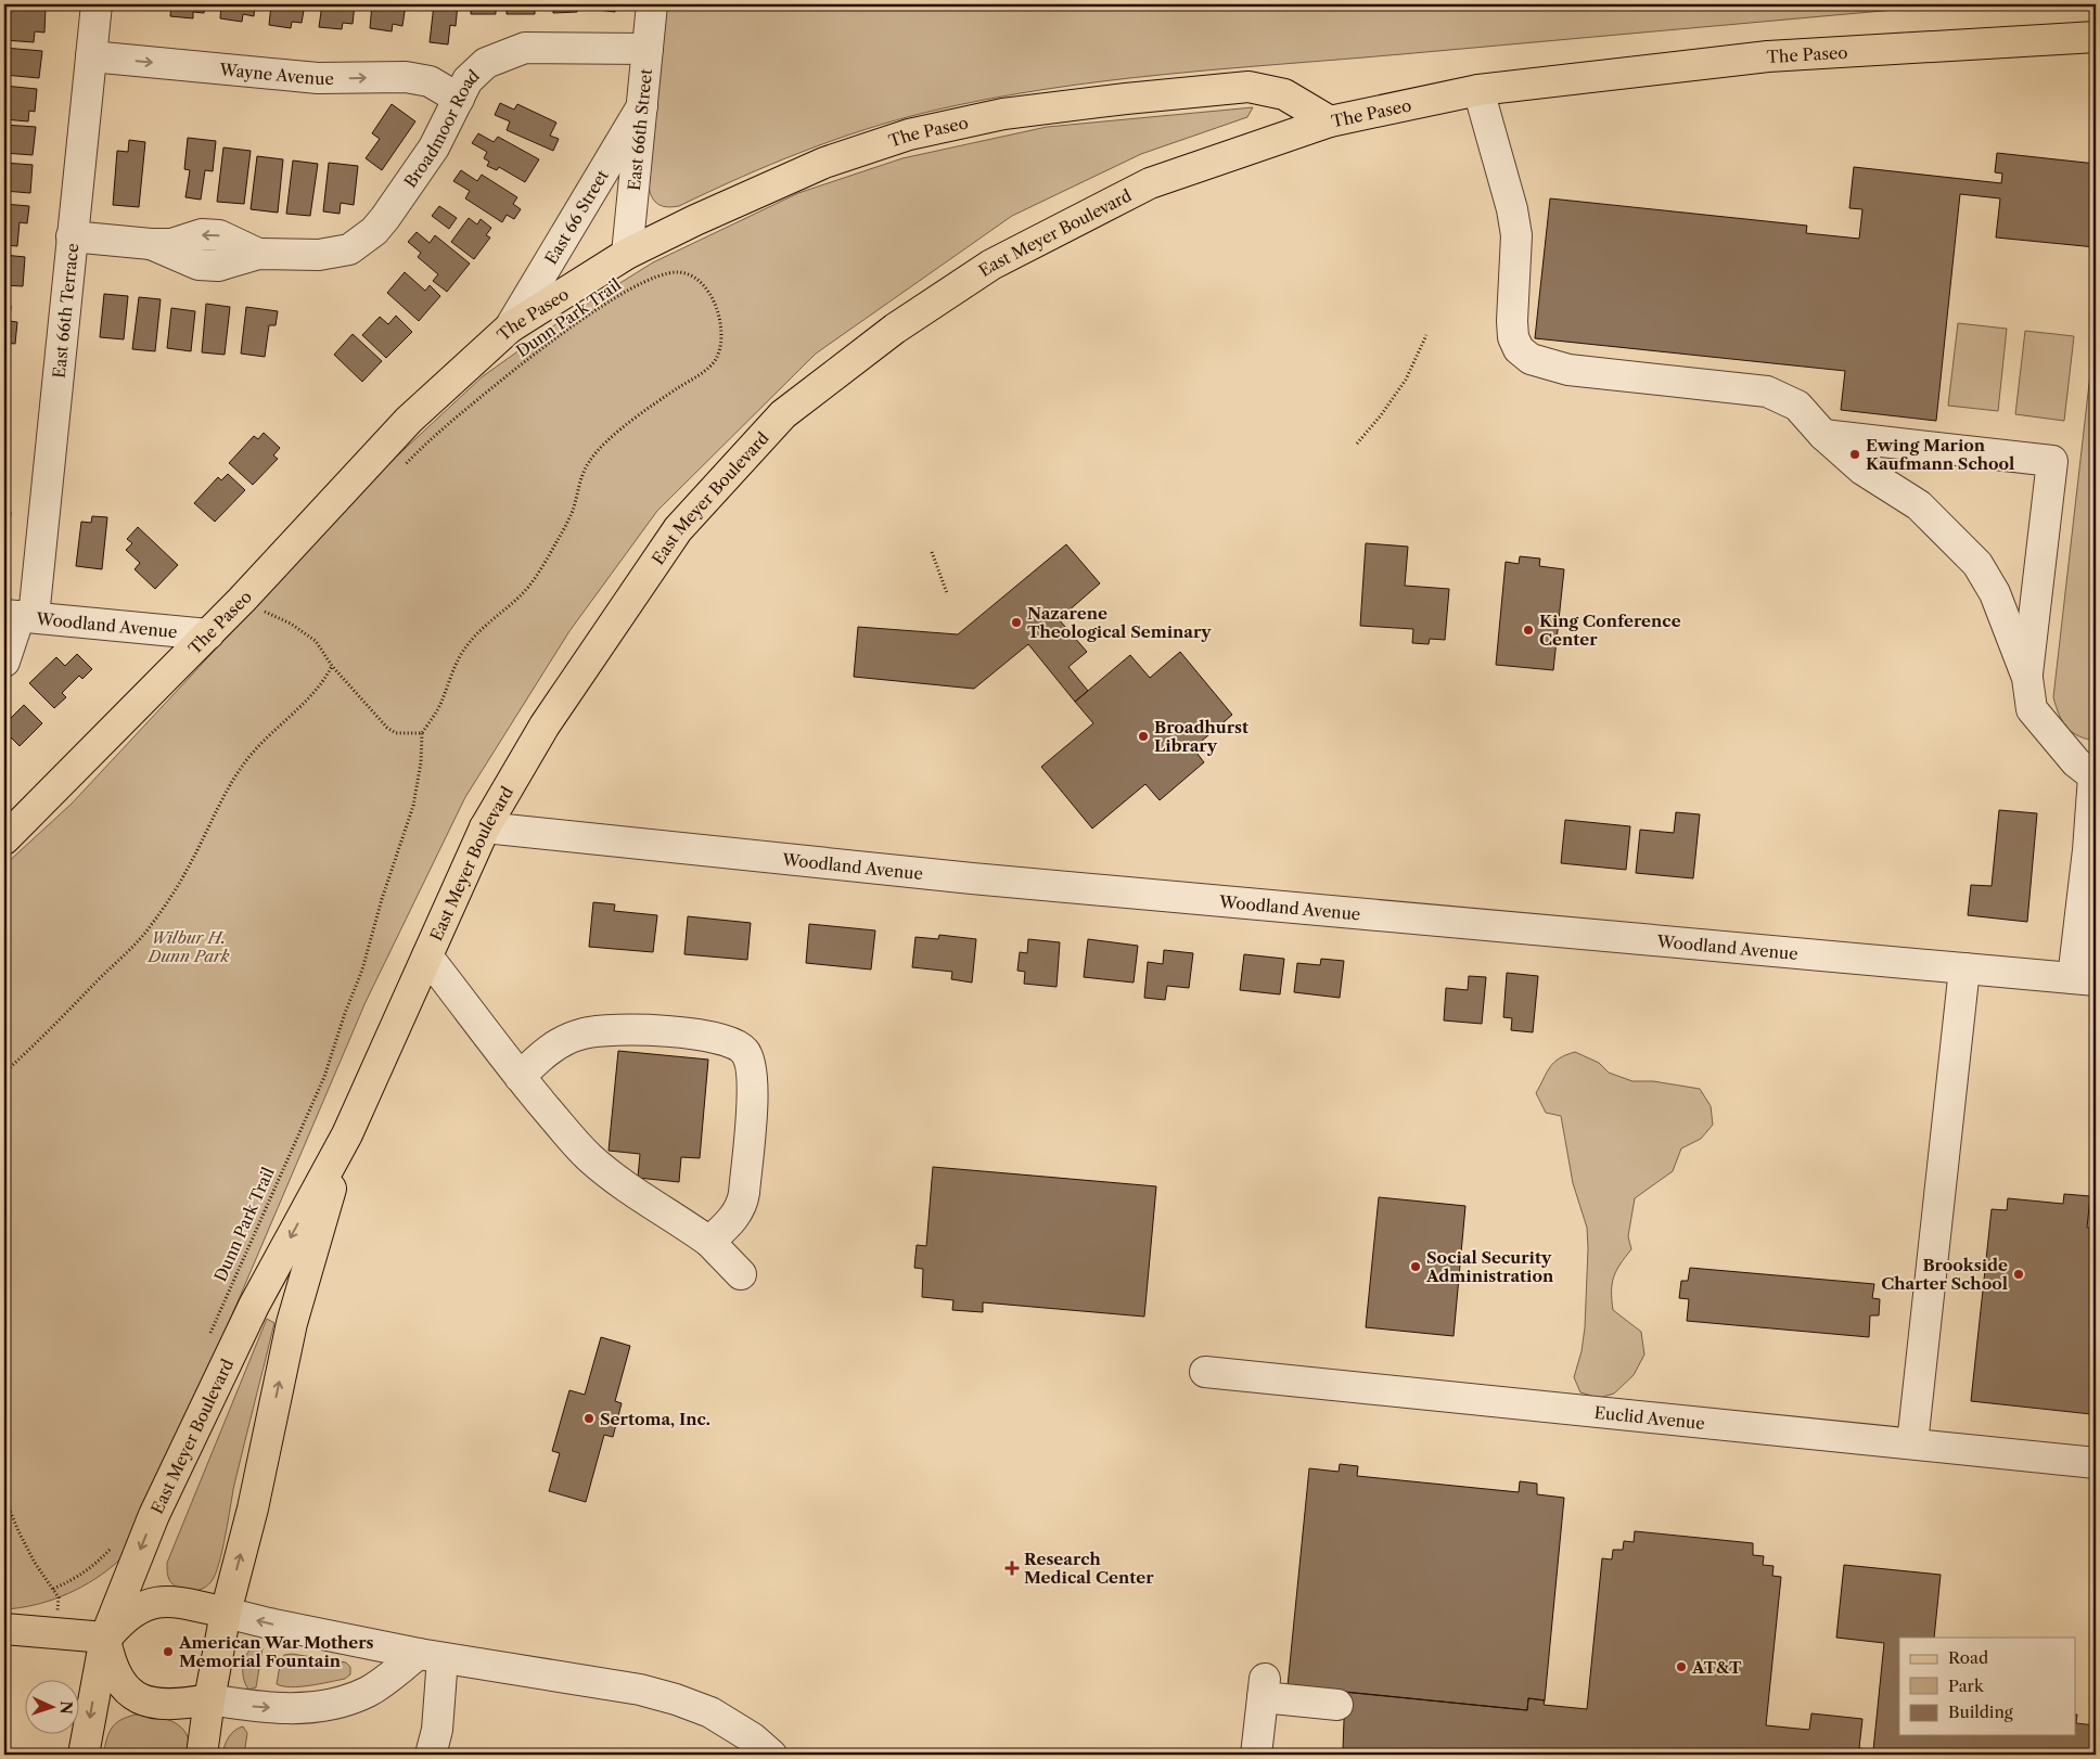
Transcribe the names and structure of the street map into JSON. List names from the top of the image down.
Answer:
{
  "streets": {
    "main road": ["The Paseo", "East Meyer Boulevard"],
    "street": [
      "Wayne Avenue",
      "East 66th Street",
      "Broadmoor Road",
      "East 66 Street",
      "East 66th Terrace",
      "Woodland Avenue",
      "Euclid Avenue"
    ],
    "path": ["Dunn Park Trail"]
  },
  "crossings": [
    ["The Paseo", "East 66th Street"],
    ["The Paseo", "East 66 Street"],
    ["The Paseo", "East Meyer Boulevard"],
    ["The Paseo", "Woodland Avenue"],
    ["Wayne Avenue", "Broadmoor Road"],
    ["Wayne Avenue", "East 66th Terrace"],
    ["East 66th Street", "Broadmoor Road"],
    ["East 66th Street", "East 66 Street"],
    ["Broadmoor Road", "East 66th Terrace"],
    ["East Meyer Boulevard", "Woodland Avenue"],
    ["East 66th Terrace", "Woodland Avenue"]
  ],
  "one_way": ["Wayne Avenue"],
  "parks": ["Wilbur H. Dunn Park"],
  "places": {
    "other": [
      "Ewing Marion Kaufmann School",
      "Nazarene Theological Seminary",
      "King Conference Center",
      "Broadhurst Library",
      "Social Security Administration",
      "Brookside Charter School",
      "Sertoma, Inc.",
      "American War Mothers Memorial Fountain",
      "AT&T"
    ],
    "health": ["Research Medical Center"]
  },
  "legend": ["Road", "Park", "Building"],
  "north": "right"
}
